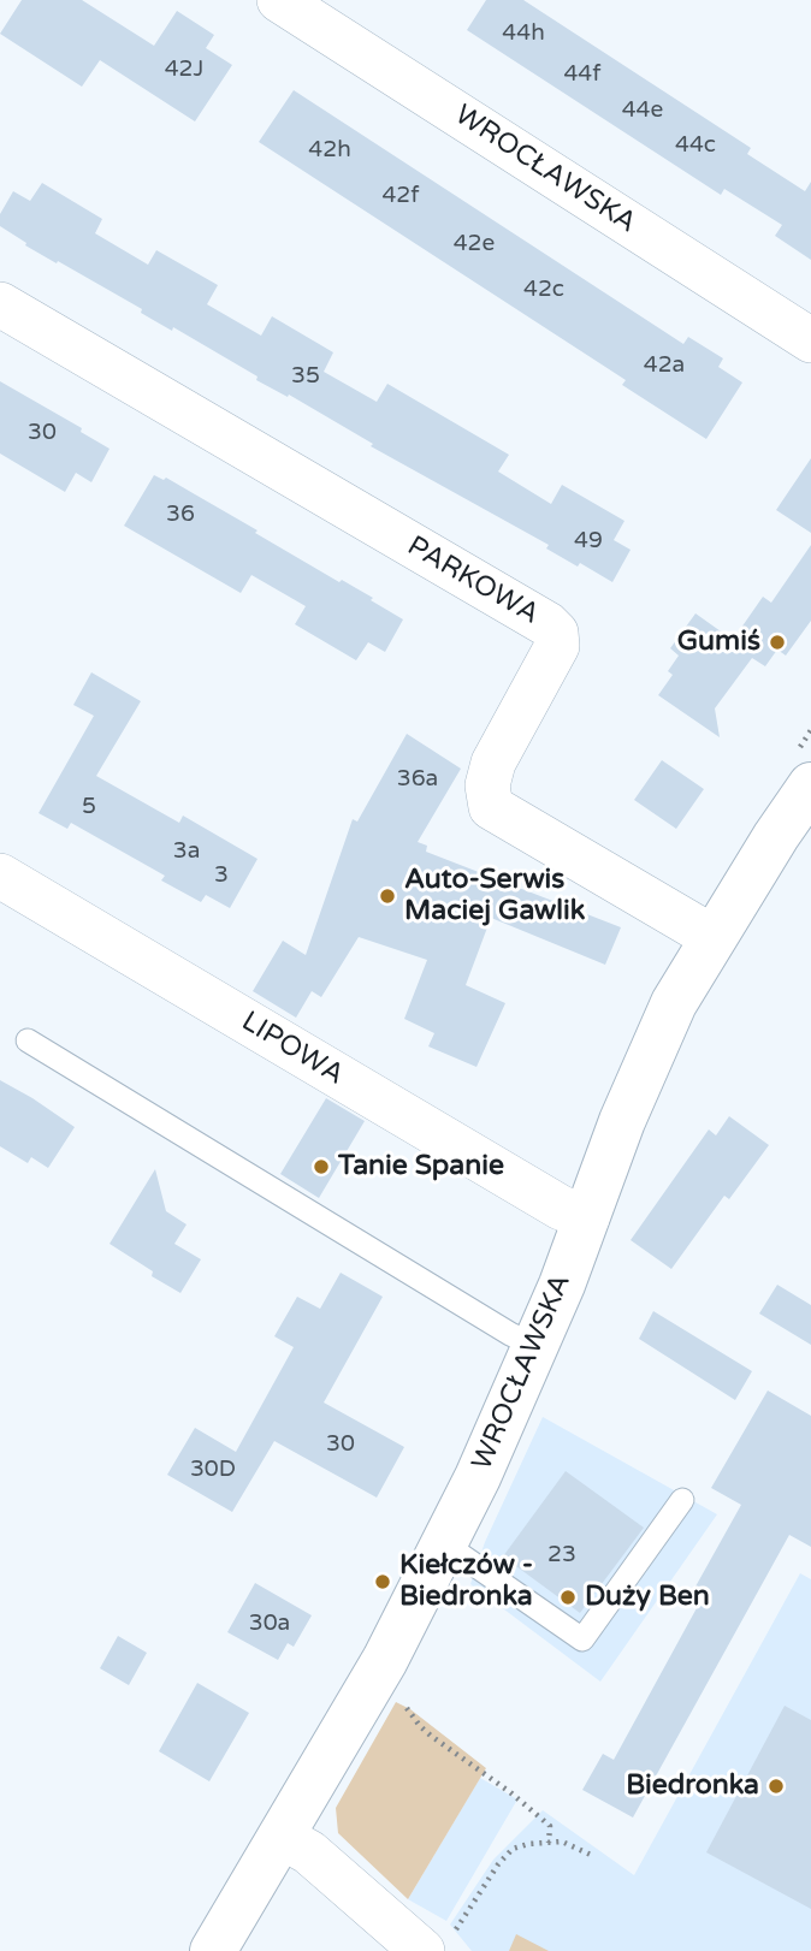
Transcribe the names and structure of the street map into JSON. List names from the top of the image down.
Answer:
{
  "streets": {
    "street": ["WROCŁAWSKA", "PARKOWA", "LIPOWA"]
  },
  "crossings": [
    ["WROCŁAWSKA", "PARKOWA"],
    ["WROCŁAWSKA", "LIPOWA"]
  ],
  "places": [
    "Gumiś",
    "Auto-Serwis Maciej Gawlik",
    "Tanie Spanie",
    "Kiełczów - Biedronka",
    "Duży Ben",
    "Biedronka"
  ],
  "house_numbers": [
    "44h",
    "42J",
    "44f",
    "44e",
    "44c",
    "42h",
    "42f",
    "42e",
    "42c",
    "42a",
    "35",
    "30",
    "36",
    "49",
    "36a",
    "5",
    "3a",
    "3",
    "30",
    "30D",
    "23",
    "30a"
  ]
}
